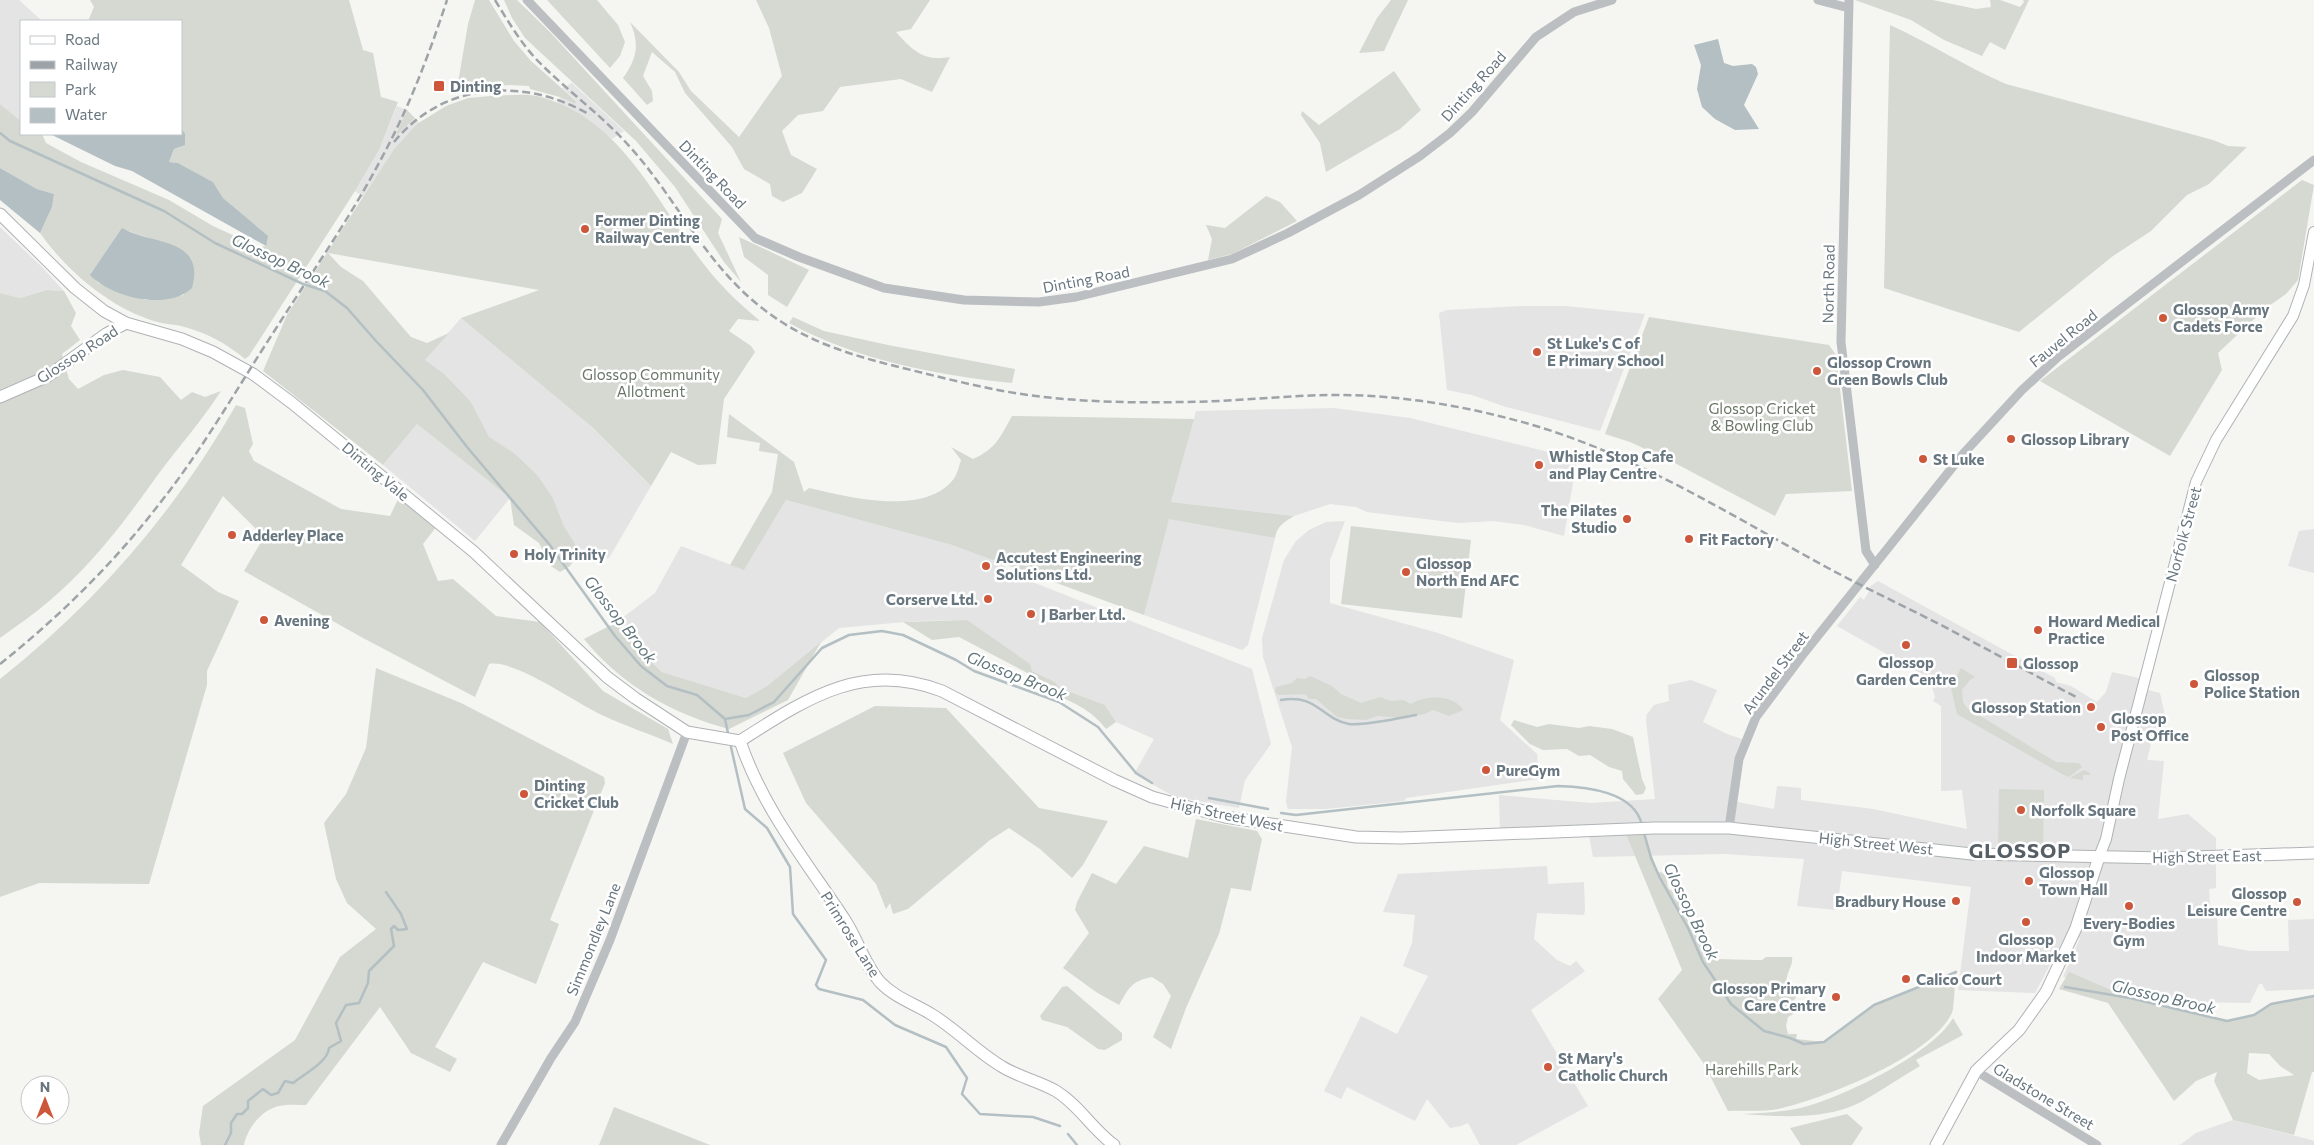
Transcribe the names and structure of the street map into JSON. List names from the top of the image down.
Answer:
{
  "streets": {
    "main road": [
      "Glossop Road",
      "Dinting Vale",
      "Norfolk Street",
      "High Street West",
      "High Street East",
      "Primrose Lane"
    ],
    "street": [
      "Dinting Road",
      "North Road",
      "Fauvel Road",
      "Arundel Street",
      "Simmondley Lane",
      "Gladstone Street"
    ]
  },
  "crossings": [
    ["North Road", "Fauvel Road"],
    ["Fauvel Road", "Arundel Street"],
    ["Glossop Road", "Dinting Vale"],
    ["Dinting Vale", "High Street West"],
    ["Dinting Vale", "Primrose Lane"],
    ["Dinting Vale", "Simmondley Lane"],
    ["Norfolk Street", "High Street West"],
    ["Norfolk Street", "High Street East"],
    ["Arundel Street", "High Street West"],
    ["High Street West", "High Street East"],
    ["High Street West", "Primrose Lane"]
  ],
  "districts": ["GLOSSOP"],
  "water": ["Glossop Brook"],
  "parks": ["Glossop Community Allotment", "Glossop Cricket & Bowling Club", "Harehills Park"],
  "places": {
    "transit": ["Dinting", "Glossop"],
    "other": [
      "Former Dinting Railway Centre",
      "Glossop Army Cadets Force",
      "St Luke's C of E Primary School",
      "Glossop Crown Green Bowls Club",
      "Glossop Library",
      "St Luke",
      "Whistle Stop Cafe and Play Centre",
      "The Pilates Studio",
      "Adderley Place",
      "Fit Factory",
      "Holy Trinity",
      "Accutest Engineering Solutions Ltd.",
      "Glossop North End AFC",
      "Corserve Ltd.",
      "J Barber Ltd.",
      "Avening",
      "Howard Medical Practice",
      "Glossop Garden Centre",
      "Glossop Police Station",
      "Glossop Station",
      "Glossop Post Office",
      "PureGym",
      "Dinting Cricket Club",
      "Norfolk Square",
      "Glossop Town Hall",
      "Bradbury House",
      "Glossop Leisure Centre",
      "Every-Bodies Gym",
      "Glossop Indoor Market",
      "Calico Court",
      "Glossop Primary Care Centre",
      "St Mary's Catholic Church"
    ]
  },
  "legend": [
    "Road",
    "Railway",
    "Park",
    "Water"
  ],
  "north": "top"
}
